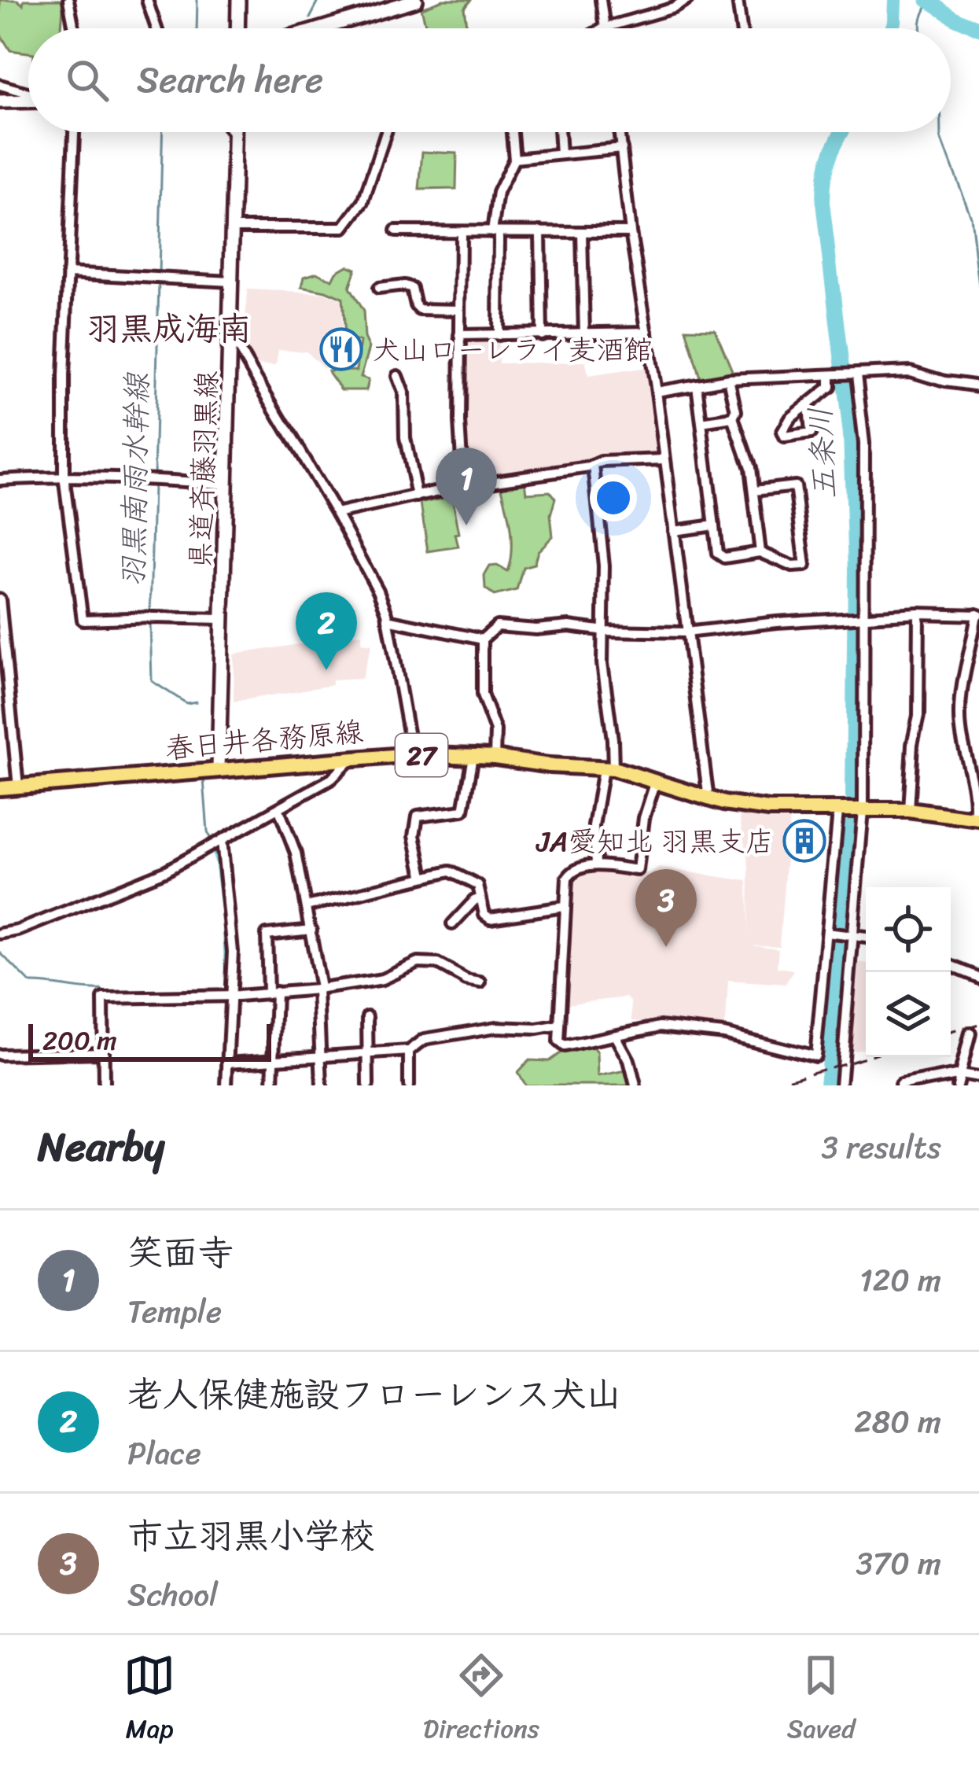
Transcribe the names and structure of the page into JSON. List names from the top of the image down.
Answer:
{
  "streets": {
    "main road": ["県道斉藤羽黒線", "春日井各務原線", "27"]
  },
  "crossings": [
    ["県道斉藤羽黒線", "春日井各務原線"]
  ],
  "districts": ["羽黒成海南"],
  "water": ["五条川", "羽黒南雨水幹線"],
  "places": {
    "restaurant": ["犬山ローレライ麦酒館"],
    "building": ["JA愛知北 羽黒支店"]
  },
  "scale_bar": "200 m",
  "page": {
    "search": "Search here",
    "pins": ["1", "2", "3"],
    "scale": "200 m",
    "heading": ["Nearby", "3 results"],
    "list": [
      {
        "mark": "1",
        "name": "笑面寺",
        "note": "Temple",
        "value": "120 m"
      },
      {
        "mark": "2",
        "name": "老人保健施設フローレンス犬山",
        "note": "Place",
        "value": "280 m"
      },
      {
        "mark": "3",
        "name": "市立羽黒小学校",
        "note": "School",
        "value": "370 m"
      }
    ],
    "nav": ["Map", "Directions", "Saved"]
  }
}
